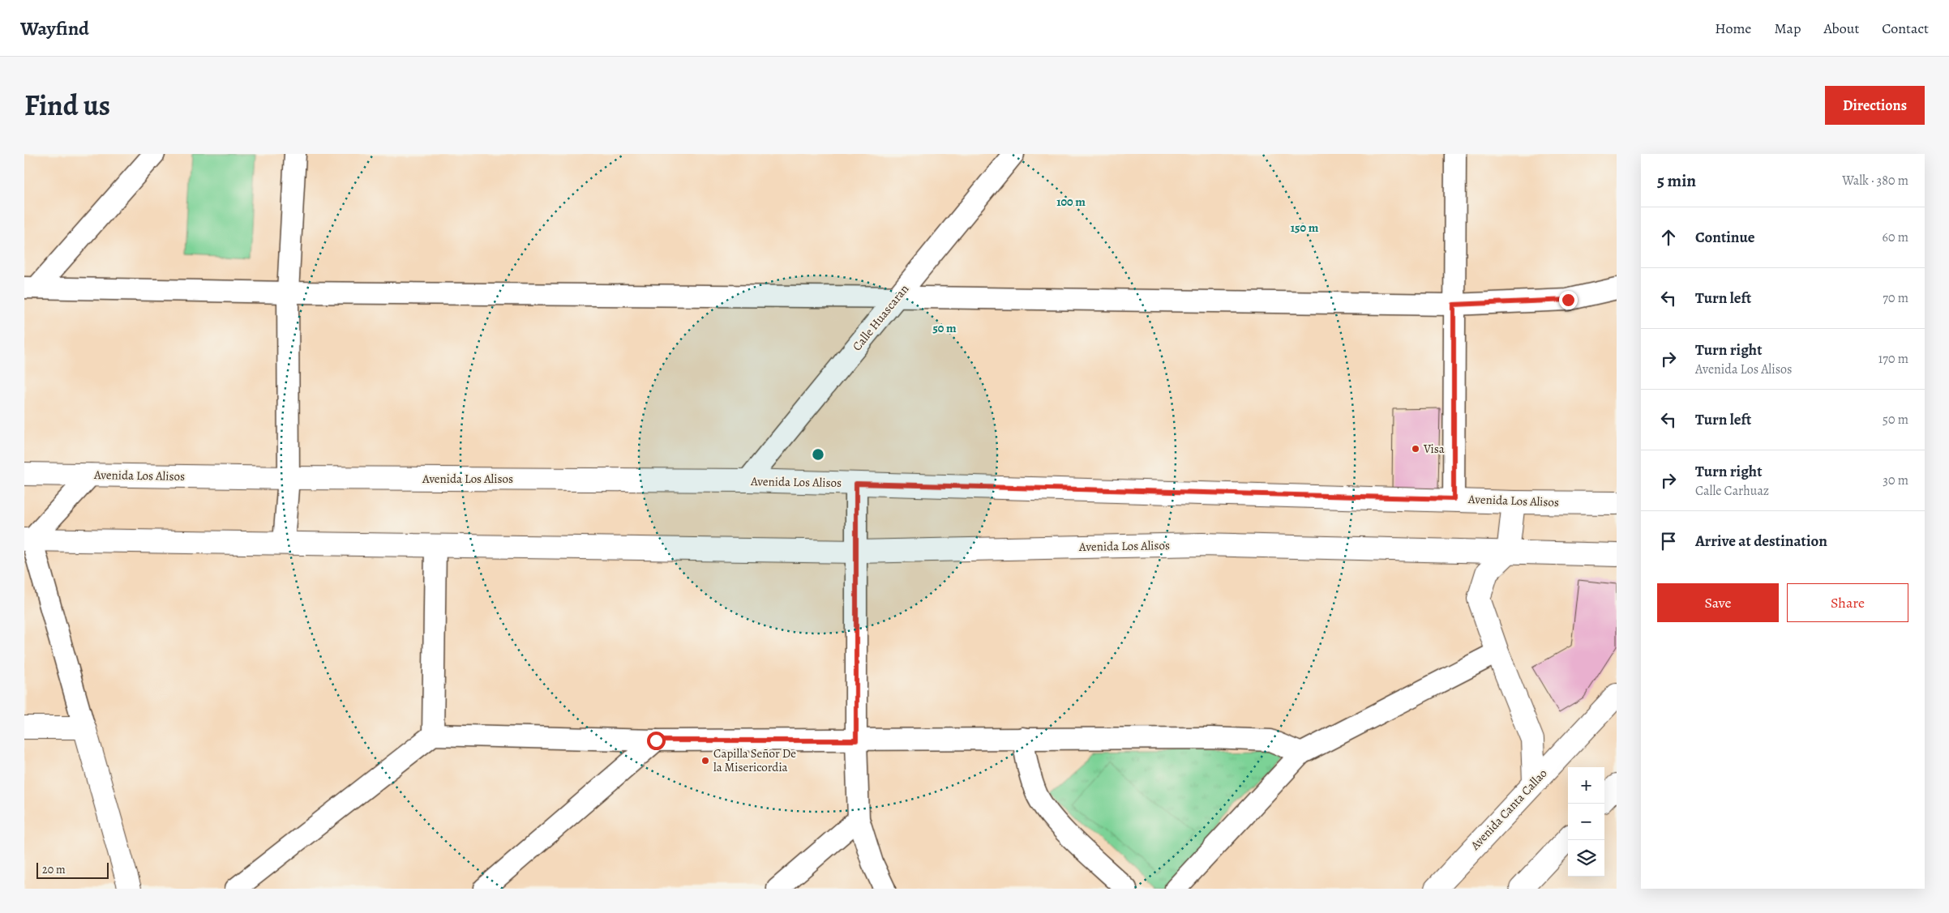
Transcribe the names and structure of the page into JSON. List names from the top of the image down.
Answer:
{
  "streets": {
    "main road": ["Avenida Los Alisos", "Avenida Canta Callao"],
    "street": ["Calle Huascaran"]
  },
  "crossings": [
    ["Calle Huascaran", "Avenida Los Alisos"]
  ],
  "places": ["Visa", "Capilla Señor De la Misericordia"],
  "scale_bar": "20 m",
  "page": {
    "header": "Wayfind",
    "nav": [
      "Home",
      "Map",
      "About",
      "Contact"
    ],
    "title": "Find us",
    "buttons": [
      "Directions",
      ["Save", "Share"]
    ],
    "heading": ["5 min", "Walk · 380 m"],
    "list": [
      ["Continue", "60 m"],
      ["Turn left", "70 m"],
      ["Turn right", "Avenida Los Alisos", "170 m"],
      ["Turn left", "50 m"],
      ["Turn right", "Calle Carhuaz", "30 m"],
      "Arrive at destination"
    ],
    "map_buttons": ["+", "−"],
    "scale": "20 m"
  },
  "rings": ["100 m", "150 m", "50 m"]
}
